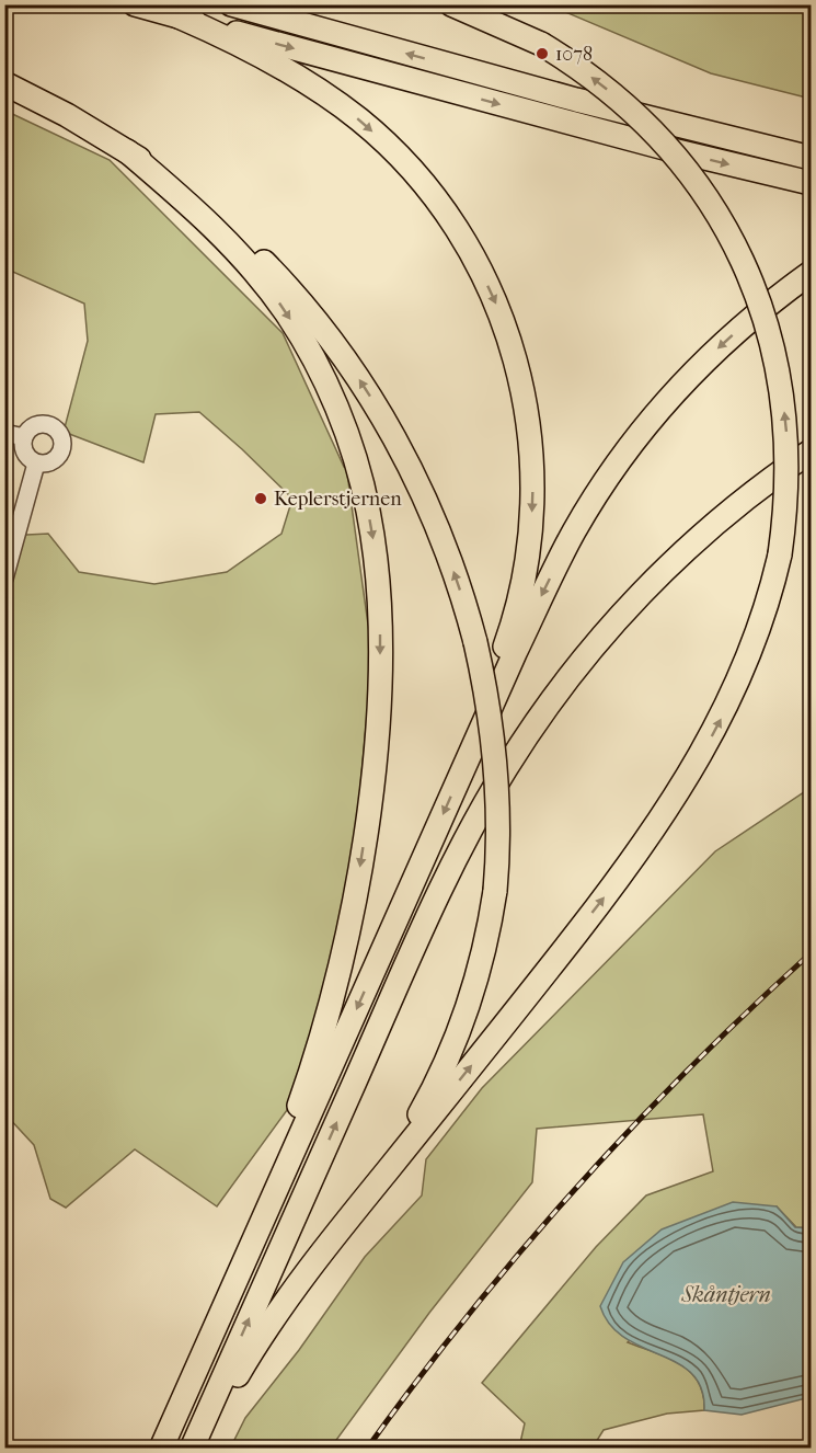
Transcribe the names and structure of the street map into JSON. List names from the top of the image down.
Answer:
{
  "water": ["Skåntjern"],
  "places": ["1078", "Keplerstjernen"]
}
